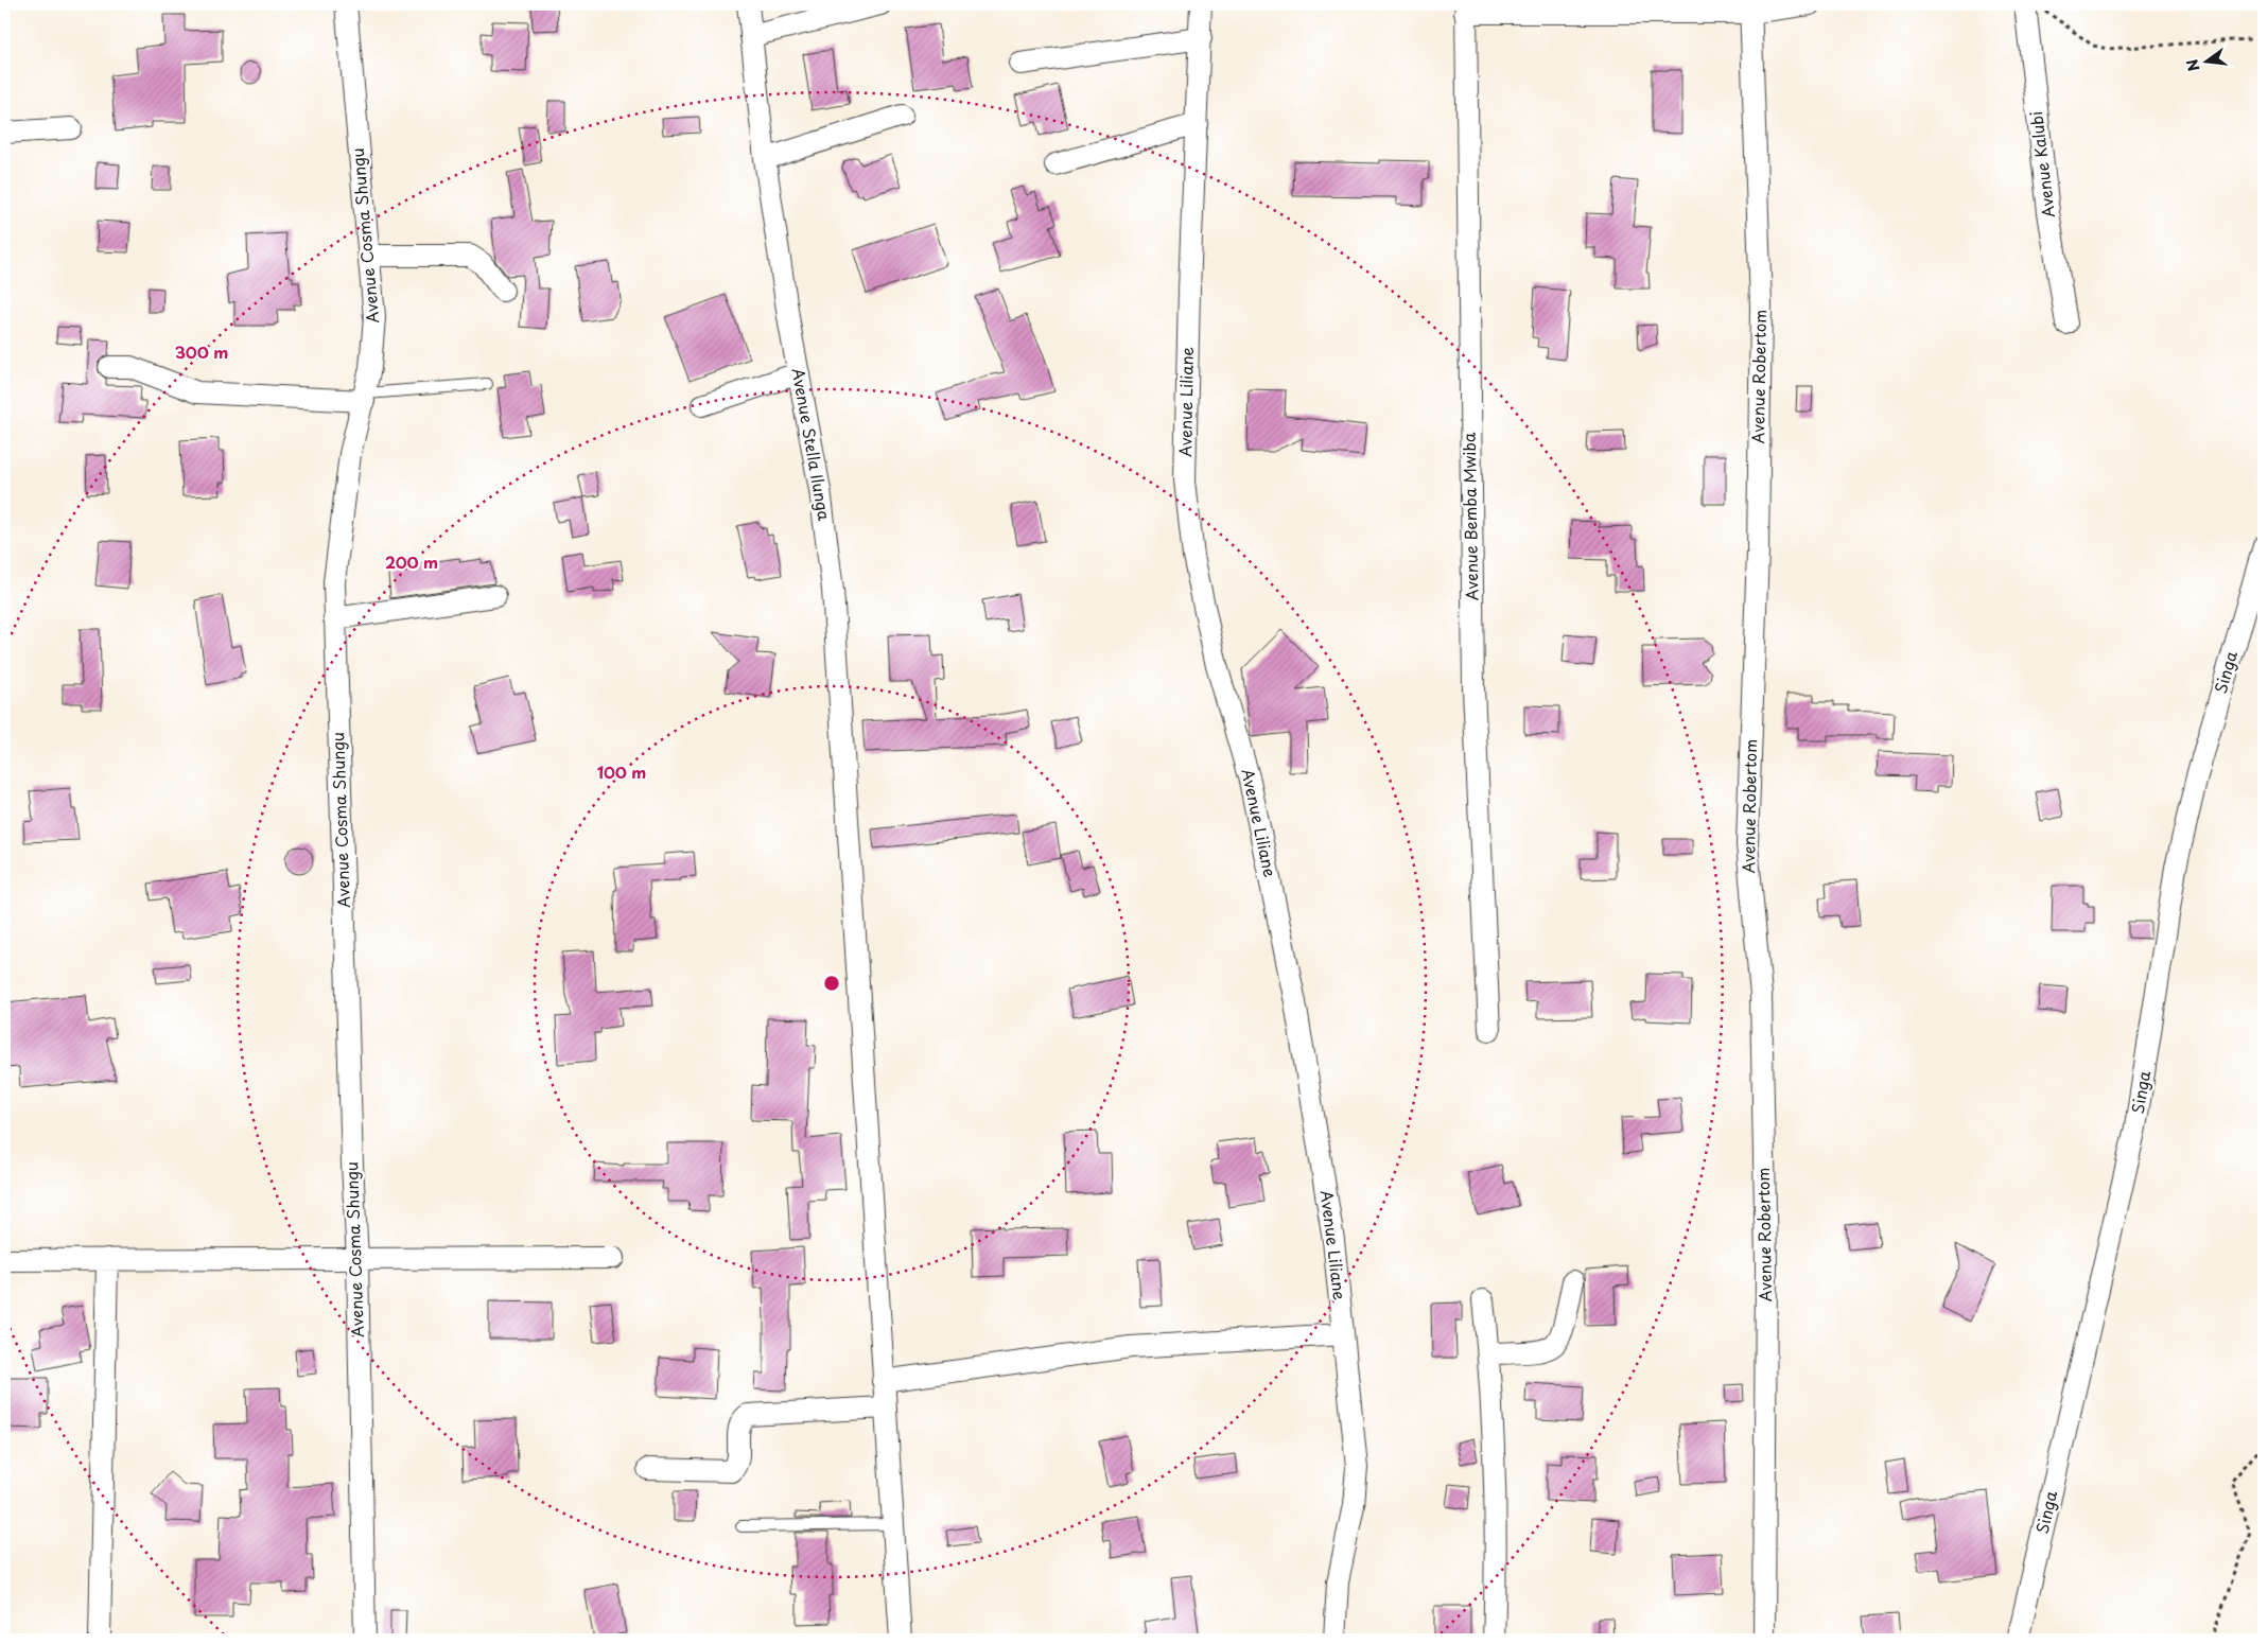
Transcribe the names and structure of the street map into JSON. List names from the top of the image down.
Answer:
{
  "streets": {
    "street": [
      "Avenue Kalubi",
      "Avenue Cosma Shungu",
      "Avenue Robertom",
      "Avenue Liliane",
      "Avenue Stella Ilunga",
      "Avenue Bemba Mwiba",
      "Singa"
    ]
  },
  "north": "left",
  "rings": ["300 m", "200 m", "100 m"]
}
